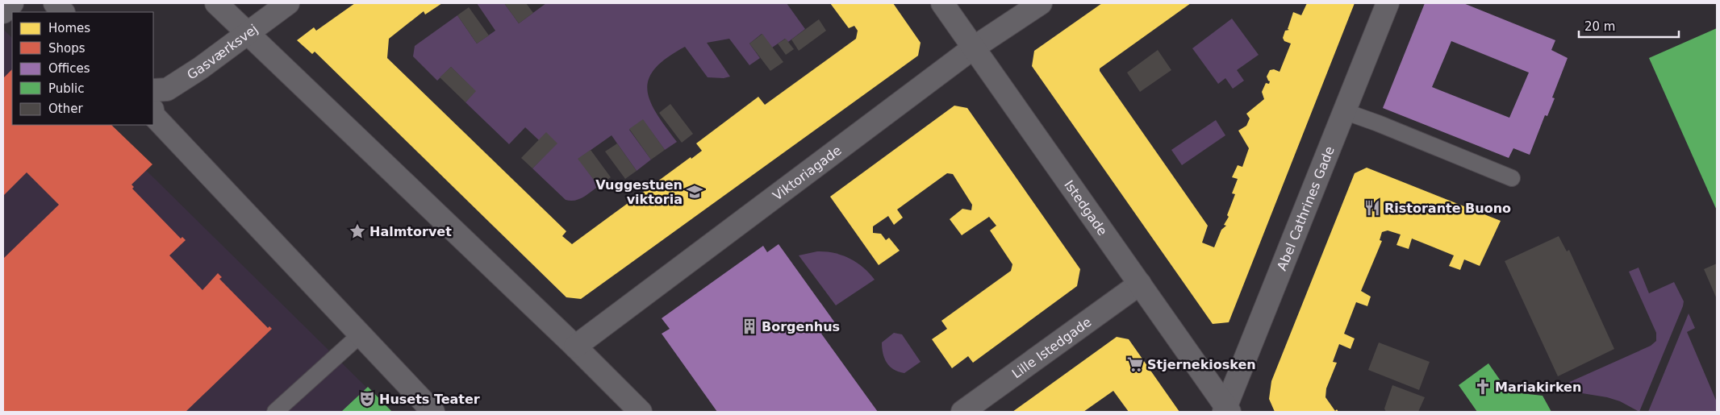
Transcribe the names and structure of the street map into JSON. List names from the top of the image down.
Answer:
{
  "streets": {
    "street": [
      "Gasværksvej",
      "Viktoriagade",
      "Istedgade",
      "Abel Cathrines Gade",
      "Lille Istedgade"
    ]
  },
  "crossings": [
    ["Viktoriagade", "Istedgade"],
    ["Istedgade", "Abel Cathrines Gade"],
    ["Istedgade", "Lille Istedgade"]
  ],
  "places": {
    "school or university": ["Vuggestuen viktoria"],
    "restaurant": ["Ristorante Buono"],
    "place": ["Halmtorvet"],
    "building": ["Borgenhus"],
    "supermarket": ["Stjernekiosken"],
    "church": ["Mariakirken"],
    "theatre": ["Husets Teater"]
  },
  "legend": [
    "Homes",
    "Shops",
    "Offices",
    "Public",
    "Other"
  ],
  "scale_bar": "20 m"
}
